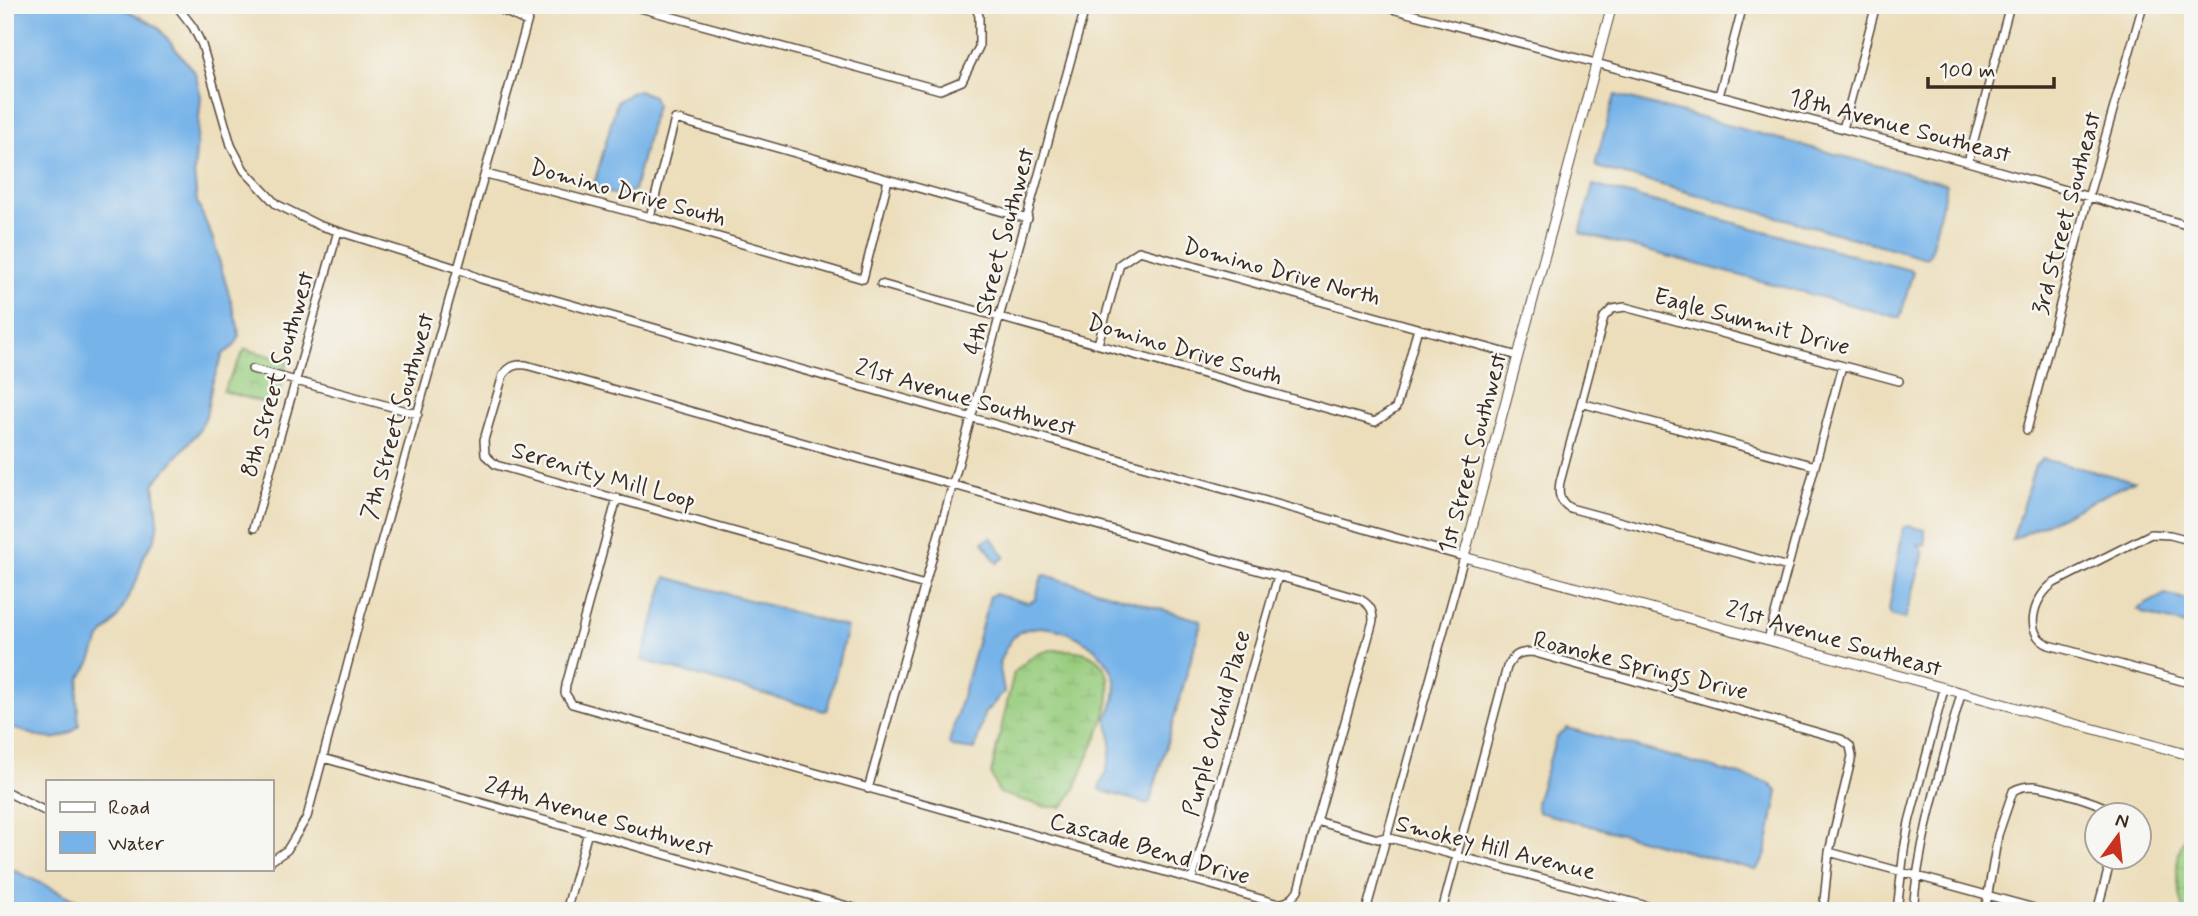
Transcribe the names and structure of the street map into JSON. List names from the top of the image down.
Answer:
{
  "streets": {
    "street": [
      "18th Avenue Southeast",
      "Domino Drive South",
      "3rd Street Southeast",
      "4th Street Southwest",
      "Domino Drive North",
      "Eagle Summit Drive",
      "8th Street Southwest",
      "21st Avenue Southwest",
      "7th Street Southwest",
      "1st Street Southwest",
      "Serenity Mill Loop",
      "21st Avenue Southeast",
      "Roanoke Springs Drive",
      "Purple Orchid Place",
      "24th Avenue Southwest",
      "Smokey Hill Avenue",
      "Cascade Bend Drive"
    ]
  },
  "crossings": [
    ["18th Avenue Southeast", "3rd Street Southeast"],
    ["18th Avenue Southeast", "1st Street Southwest"],
    ["Domino Drive South", "4th Street Southwest"],
    ["Domino Drive South", "Domino Drive North"],
    ["Domino Drive South", "7th Street Southwest"],
    ["4th Street Southwest", "21st Avenue Southwest"],
    ["4th Street Southwest", "Serenity Mill Loop"],
    ["4th Street Southwest", "Cascade Bend Drive"],
    ["Domino Drive North", "1st Street Southwest"],
    ["8th Street Southwest", "21st Avenue Southwest"],
    ["21st Avenue Southwest", "7th Street Southwest"],
    ["21st Avenue Southwest", "1st Street Southwest"],
    ["21st Avenue Southwest", "21st Avenue Southeast"],
    ["7th Street Southwest", "24th Avenue Southwest"],
    ["1st Street Southwest", "21st Avenue Southeast"],
    ["1st Street Southwest", "Smokey Hill Avenue"],
    ["Serenity Mill Loop", "Cascade Bend Drive"],
    ["Roanoke Springs Drive", "Smokey Hill Avenue"],
    ["Purple Orchid Place", "Cascade Bend Drive"],
    ["Smokey Hill Avenue", "Cascade Bend Drive"]
  ],
  "legend": ["Road", "Water"],
  "scale_bar": "100 m",
  "north": "top"
}
